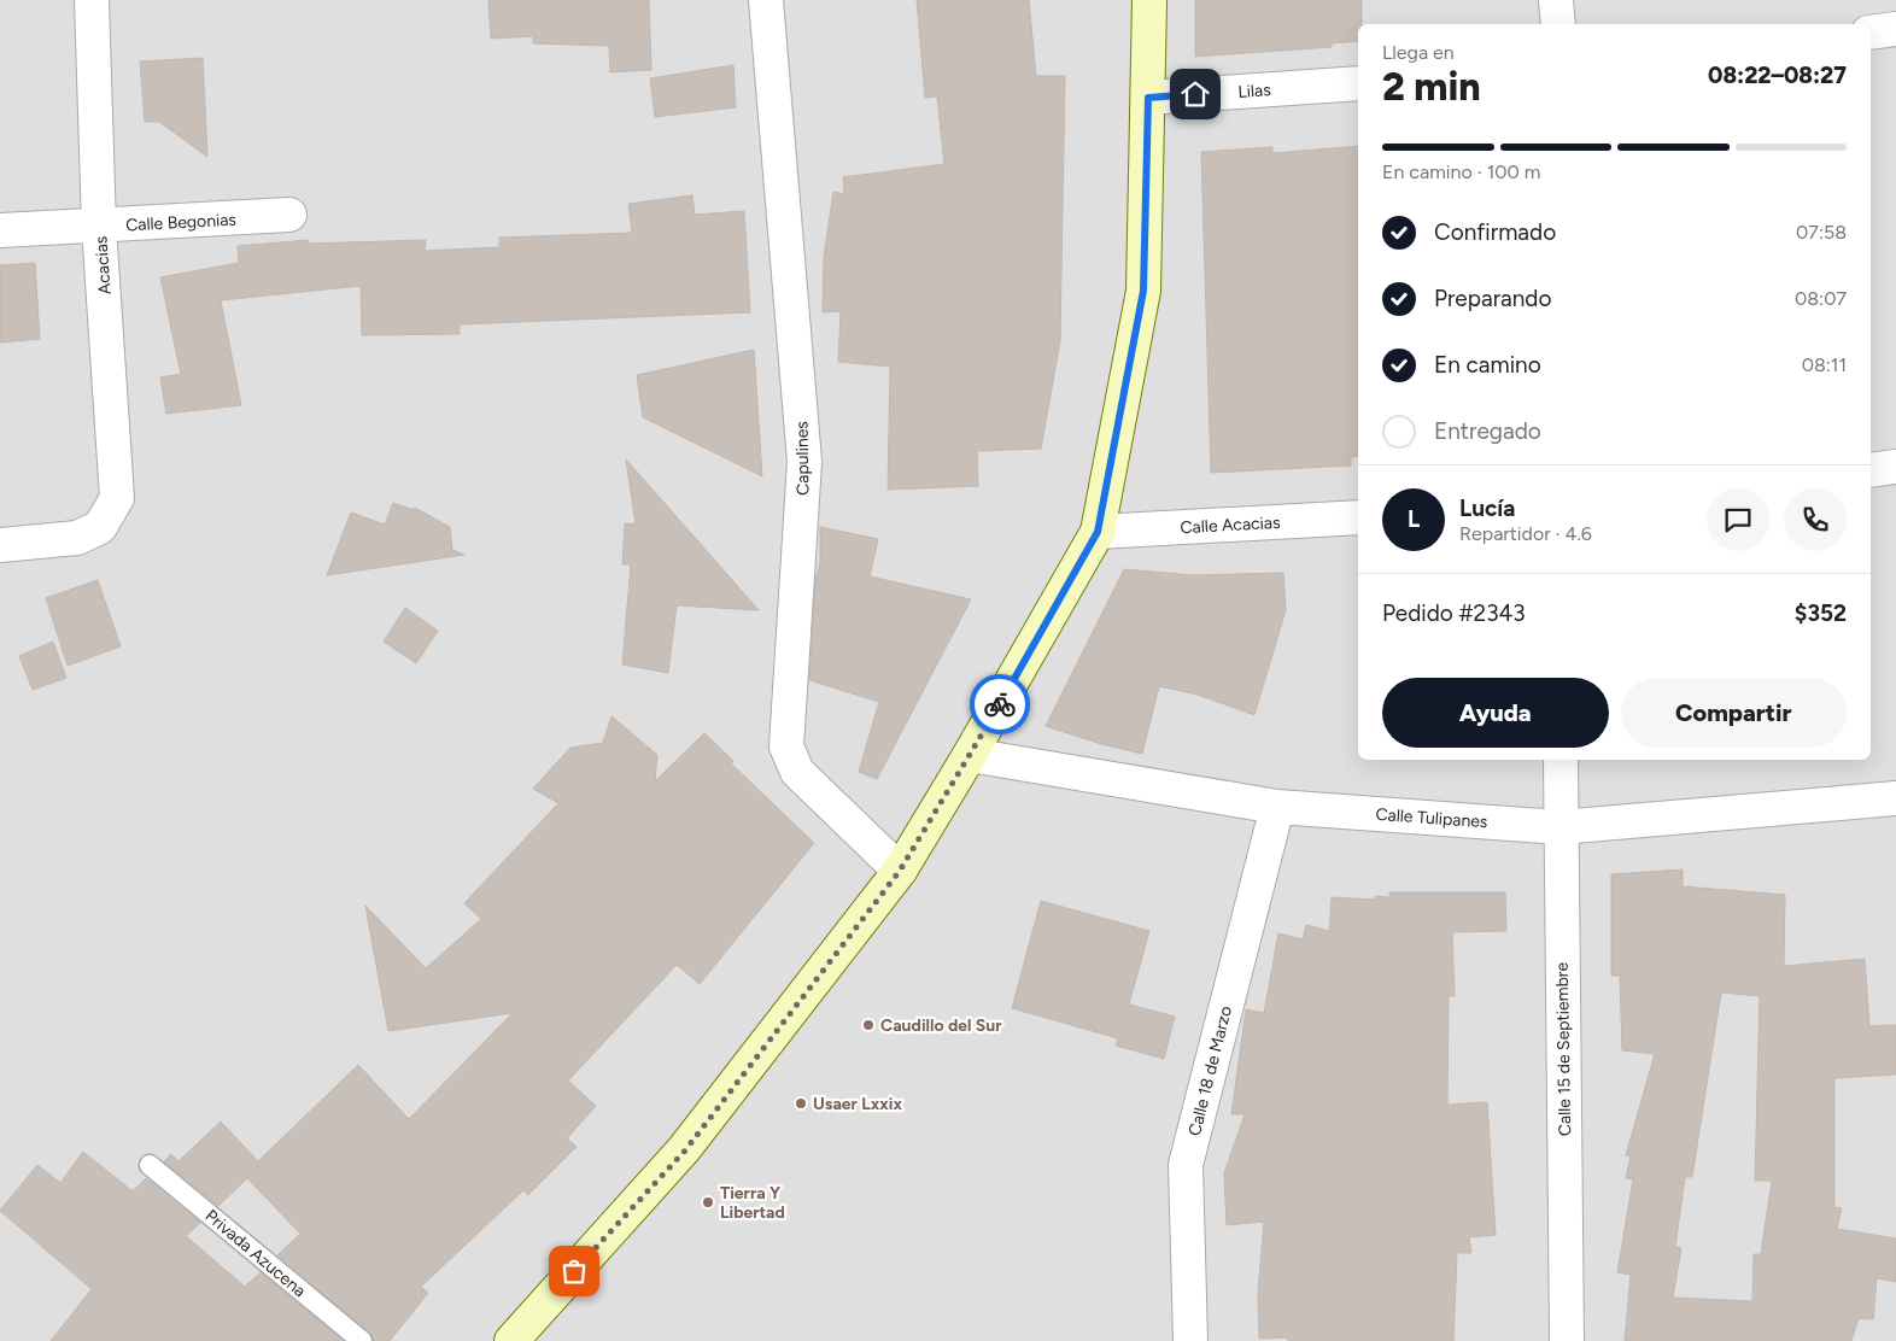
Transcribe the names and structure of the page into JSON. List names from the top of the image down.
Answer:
{
  "streets": {
    "street": [
      "Lilas",
      "Calle Begonias",
      "Acacias",
      "Capulines",
      "Calle Acacias",
      "Calle Tulipanes",
      "Calle 15 de Septiembre",
      "Calle 18 de Marzo"
    ],
    "lane": ["Privada Azucena"]
  },
  "crossings": [
    ["Calle Begonias", "Acacias"],
    ["Calle Tulipanes", "Calle 15 de Septiembre"],
    ["Calle Tulipanes", "Calle 18 de Marzo"]
  ],
  "places": ["Caudillo del Sur", "Usaer Lxxix", "Tierra Y Libertad"],
  "page": {
    "heading": ["2 min", "Llega en", "08:22–08:27"],
    "panel": [
      "Lucía",
      "Repartidor · 4.6",
      "Pedido #2343",
      "$352"
    ],
    "bar": "En camino · 100 m",
    "list": [
      ["Confirmado", "07:58"],
      ["Preparando", "08:07"],
      ["En camino", "08:11"],
      "Entregado"
    ],
    "round": "L",
    "buttons": ["Ayuda", "Compartir"]
  }
}
